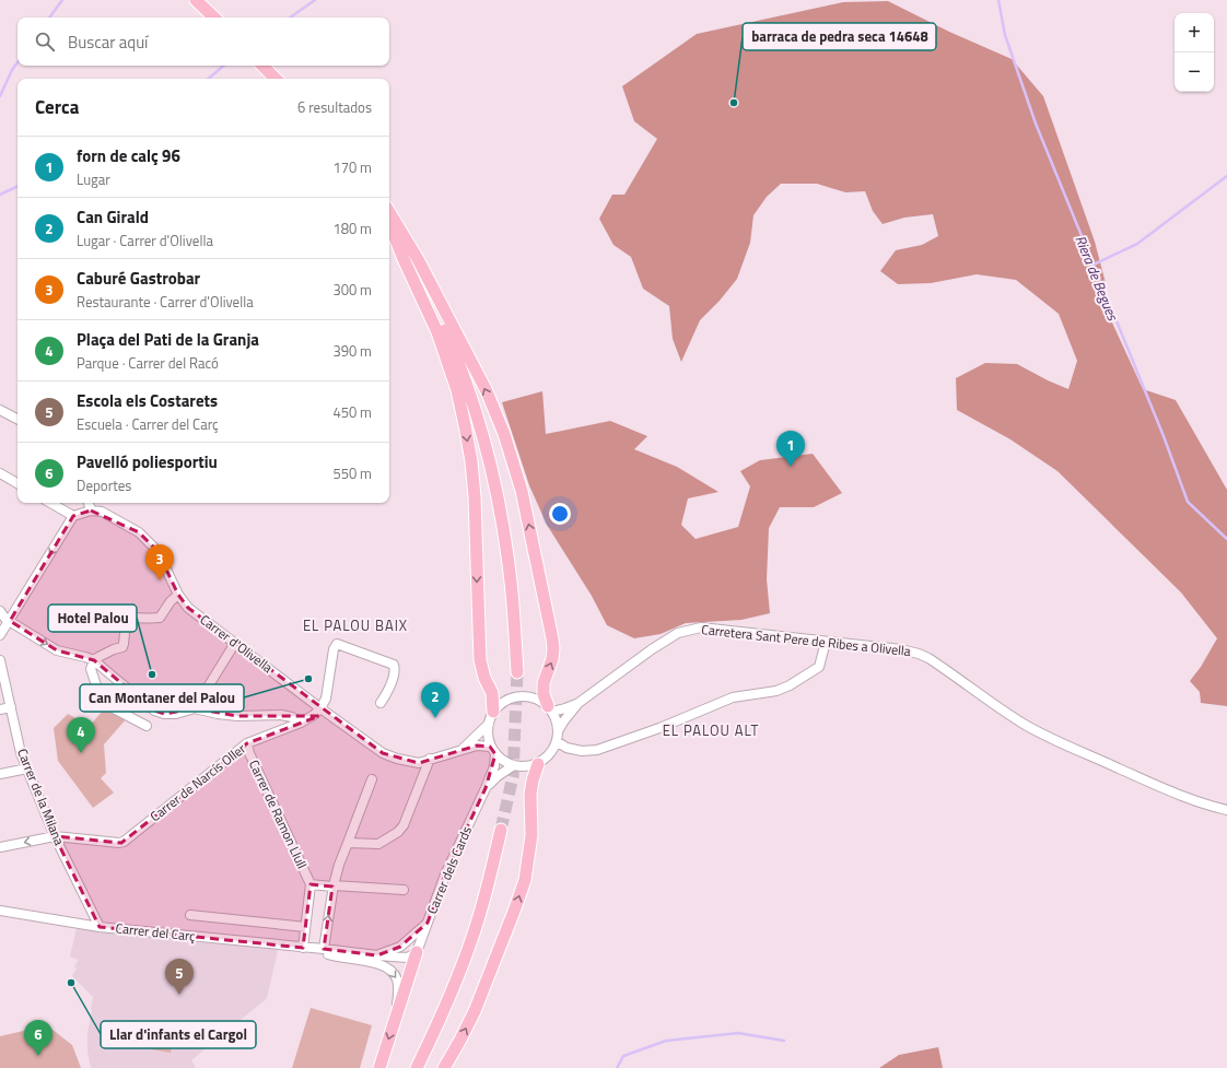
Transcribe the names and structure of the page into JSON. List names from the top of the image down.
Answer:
{
  "streets": {
    "street": [
      "Carretera Sant Pere de Ribes a Olivella",
      "Carrer d'Olivella",
      "Carrer de Narcís Oller",
      "Carrer de la Milana",
      "Carrer de Ramon Llull",
      "Carrer dels Cards",
      "Carrer del Carç"
    ]
  },
  "crossings": [
    ["Carrer d'Olivella", "Carrer de Narcís Oller"],
    ["Carrer d'Olivella", "Carrer dels Cards"],
    ["Carrer de Narcís Oller", "Carrer de la Milana"],
    ["Carrer de Narcís Oller", "Carrer de Ramon Llull"],
    ["Carrer de la Milana", "Carrer del Carç"],
    ["Carrer dels Cards", "Carrer del Carç"]
  ],
  "districts": ["EL PALOU BAIX", "EL PALOU ALT"],
  "water": ["Riera de Begues"],
  "places": [
    "barraca de pedra seca 14648",
    "Hotel Palou",
    "Can Montaner del Palou",
    "Llar d'infants el Cargol"
  ],
  "page": {
    "map_buttons": ["+", "−"],
    "search": "Buscar aquí",
    "heading": ["Cerca", "6 resultados"],
    "list": [
      {
        "mark": "1",
        "name": "forn de calç 96",
        "note": "Lugar",
        "value": "170 m"
      },
      {
        "mark": "2",
        "name": "Can Girald",
        "note": "Lugar · Carrer d'Olivella",
        "value": "180 m"
      },
      {
        "mark": "3",
        "name": "Caburé Gastrobar",
        "note": "Restaurante · Carrer d'Olivella",
        "value": "300 m"
      },
      {
        "mark": "4",
        "name": "Plaça del Pati de la Granja",
        "note": "Parque · Carrer del Racó",
        "value": "390 m"
      },
      {
        "mark": "5",
        "name": "Escola els Costarets",
        "note": "Escuela · Carrer del Carç",
        "value": "450 m"
      },
      {
        "mark": "6",
        "name": "Pavelló poliesportiu",
        "note": "Deportes",
        "value": "550 m"
      }
    ],
    "pins": [
      "1",
      "3",
      "2",
      "4",
      "5",
      "6"
    ]
  }
}
